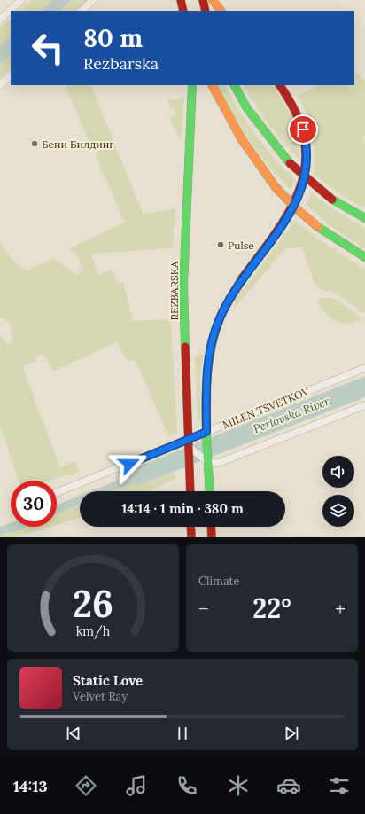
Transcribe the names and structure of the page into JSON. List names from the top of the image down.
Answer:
{
  "streets": {
    "street": ["REZBARSKA", "MILEN TSVETKOV"]
  },
  "crossings": [
    ["REZBARSKA", "MILEN TSVETKOV"]
  ],
  "water": ["Perlovska River"],
  "places": ["Бени Билдинг", "Pulse"],
  "page": {
    "turn": ["80 m", "Rezbarska"],
    "limit": "30",
    "trip": "14:14 · 1 min · 380 m",
    "tile": "Climate",
    "heat": ["−", "22°", "+"],
    "song": ["Static Love", "Velvet Ray"],
    "tabs": "14:13",
    "gauge": ["26", "km/h"]
  }
}
